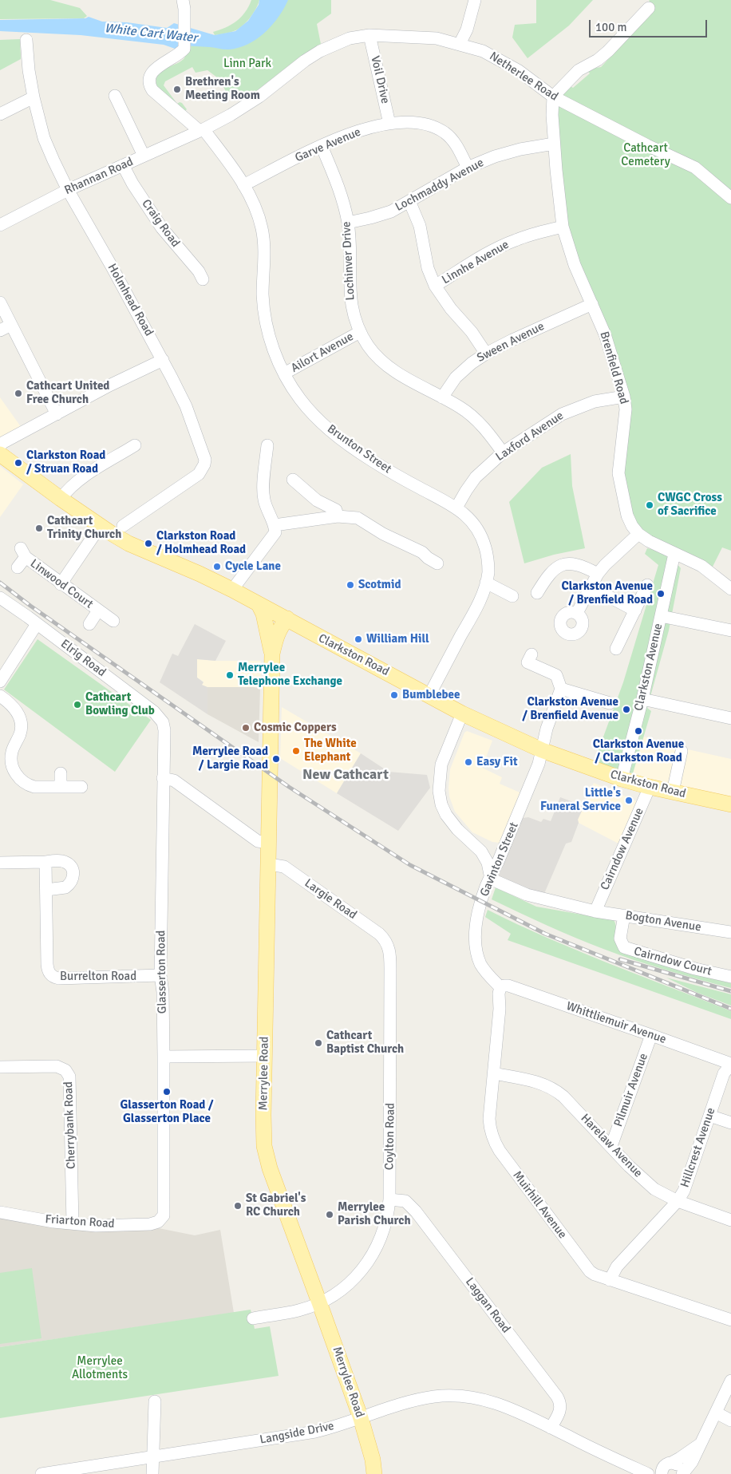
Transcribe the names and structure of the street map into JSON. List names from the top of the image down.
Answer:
{
  "streets": {
    "main road": ["Clarkston Road", "Merrylee Road"],
    "street": [
      "Netherlee Road",
      "Voil Drive",
      "Garve Avenue",
      "Rhannan Road",
      "Lochmaddy Avenue",
      "Craig Road",
      "Lochinver Drive",
      "Linnhe Avenue",
      "Holmhead Road",
      "Sween Avenue",
      "Ailort Avenue",
      "Brenfield Road",
      "Laxford Avenue",
      "Brunton Street",
      "Linwood Court",
      "Elrig Road",
      "Clarkston Avenue",
      "Cairndow Avenue",
      "Gavinton Street",
      "Largie Road",
      "Bogton Avenue",
      "Cairndow Court",
      "Glasserton Road",
      "Burrelton Road",
      "Whittliemuir Avenue",
      "Pilmuir Avenue",
      "Cherrybank Road",
      "Coylton Road",
      "Harelaw Avenue",
      "Hillcrest Avenue",
      "Muirhill Avenue",
      "Friarton Road",
      "Laggan Road",
      "Langside Drive"
    ]
  },
  "crossings": [
    ["Netherlee Road", "Voil Drive"],
    ["Netherlee Road", "Rhannan Road"],
    ["Netherlee Road", "Brenfield Road"],
    ["Netherlee Road", "Brunton Street"],
    ["Voil Drive", "Garve Avenue"],
    ["Garve Avenue", "Lochmaddy Avenue"],
    ["Garve Avenue", "Lochinver Drive"],
    ["Garve Avenue", "Brunton Street"],
    ["Rhannan Road", "Craig Road"],
    ["Rhannan Road", "Holmhead Road"],
    ["Rhannan Road", "Brunton Street"],
    ["Lochmaddy Avenue", "Lochinver Drive"],
    ["Lochmaddy Avenue", "Brenfield Road"],
    ["Lochinver Drive", "Sween Avenue"],
    ["Lochinver Drive", "Ailort Avenue"],
    ["Lochinver Drive", "Laxford Avenue"],
    ["Linnhe Avenue", "Brenfield Road"],
    ["Sween Avenue", "Brenfield Road"],
    ["Ailort Avenue", "Brunton Street"],
    ["Brenfield Road", "Laxford Avenue"],
    ["Brenfield Road", "Clarkston Avenue"],
    ["Laxford Avenue", "Brunton Street"],
    ["Brunton Street", "Clarkston Road"],
    ["Clarkston Road", "Clarkston Avenue"],
    ["Clarkston Road", "Cairndow Avenue"],
    ["Clarkston Road", "Gavinton Street"],
    ["Clarkston Road", "Merrylee Road"],
    ["Elrig Road", "Glasserton Road"],
    ["Cairndow Avenue", "Bogton Avenue"],
    ["Gavinton Street", "Bogton Avenue"],
    ["Gavinton Street", "Whittliemuir Avenue"],
    ["Gavinton Street", "Muirhill Avenue"],
    ["Largie Road", "Merrylee Road"],
    ["Largie Road", "Coylton Road"],
    ["Bogton Avenue", "Cairndow Court"],
    ["Glasserton Road", "Burrelton Road"],
    ["Glasserton Road", "Friarton Road"],
    ["Whittliemuir Avenue", "Pilmuir Avenue"],
    ["Whittliemuir Avenue", "Hillcrest Avenue"],
    ["Whittliemuir Avenue", "Muirhill Avenue"],
    ["Merrylee Road", "Coylton Road"],
    ["Merrylee Road", "Langside Drive"],
    ["Pilmuir Avenue", "Harelaw Avenue"],
    ["Cherrybank Road", "Friarton Road"],
    ["Coylton Road", "Laggan Road"],
    ["Harelaw Avenue", "Hillcrest Avenue"],
    ["Harelaw Avenue", "Muirhill Avenue"],
    ["Hillcrest Avenue", "Muirhill Avenue"],
    ["Laggan Road", "Langside Drive"]
  ],
  "districts": ["New Cathcart"],
  "water": ["White Cart Water"],
  "parks": ["Linn Park", "Cathcart Cemetery", "Merrylee Allotments"],
  "places": [
    "Brethren's Meeting Room",
    "Cathcart United Free Church",
    "Clarkston Road / Struan Road",
    "CWGC Cross of Sacrifice",
    "Cathcart Trinity Church",
    "Clarkston Road / Holmhead Road",
    "Cycle Lane",
    "Scotmid",
    "Clarkston Avenue / Brenfield Road",
    "William Hill",
    "Merrylee Telephone Exchange",
    "Bumblebee",
    "Cathcart Bowling Club",
    "Clarkston Avenue / Brenfield Avenue",
    "Cosmic Coppers",
    "Clarkston Avenue / Clarkston Road",
    "The White Elephant",
    "Merrylee Road / Largie Road",
    "Easy Fit",
    "Little's Funeral Service",
    "Cathcart Baptist Church",
    "Glasserton Road / Glasserton Place",
    "St Gabriel's RC Church",
    "Merrylee Parish Church"
  ],
  "scale_bar": "100 m"
}
